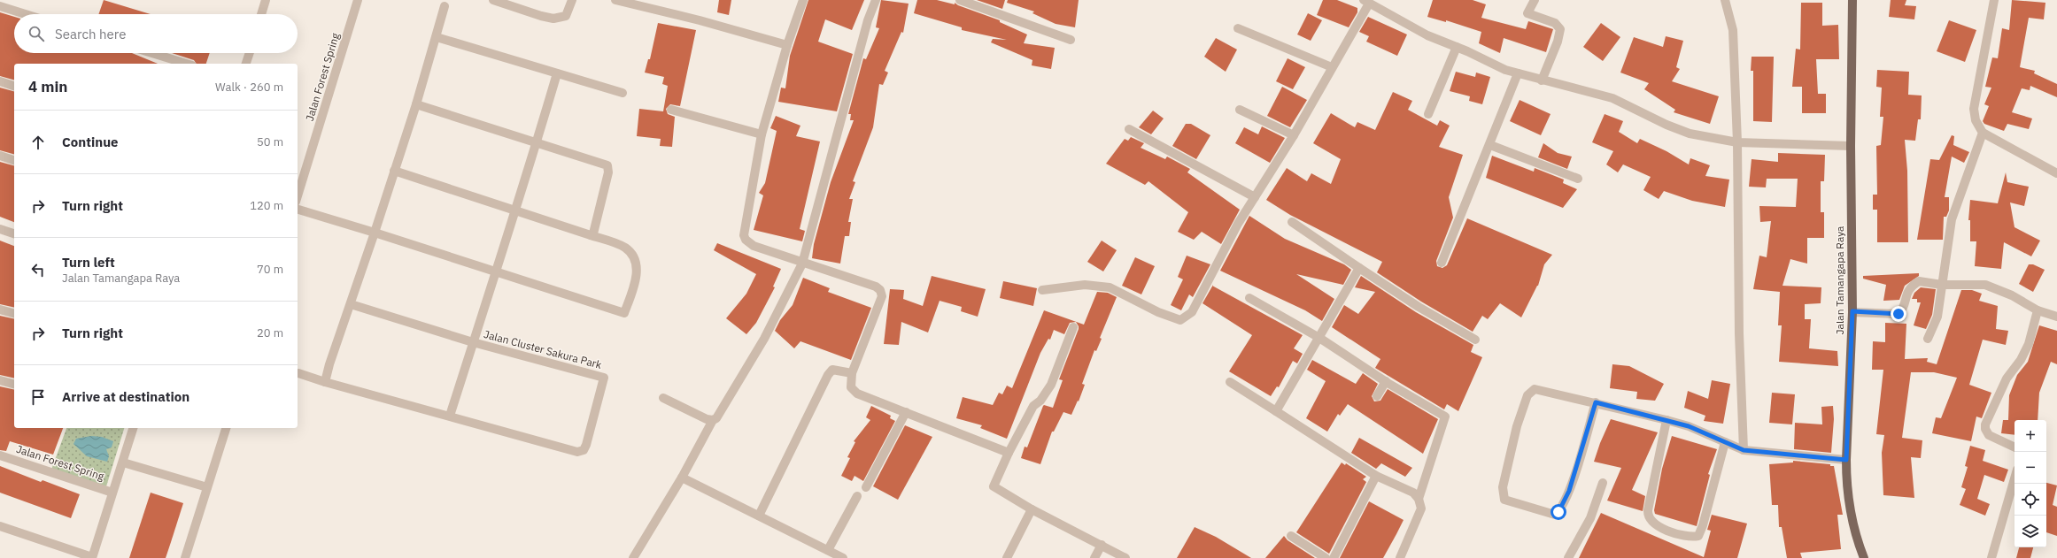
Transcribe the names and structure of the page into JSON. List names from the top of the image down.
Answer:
{
  "streets": {
    "main road": ["Jalan Tamangapa Raya"],
    "street": ["Jalan Forest Spring", "Jalan Cluster Sakura Park"]
  },
  "page": {
    "search": "Search here",
    "heading": ["4 min", "Walk · 260 m"],
    "list": [
      ["Continue", "50 m"],
      ["Turn right", "120 m"],
      ["Turn left", "Jalan Tamangapa Raya", "70 m"],
      ["Turn right", "20 m"],
      "Arrive at destination"
    ],
    "map_buttons": ["+", "−"]
  }
}
